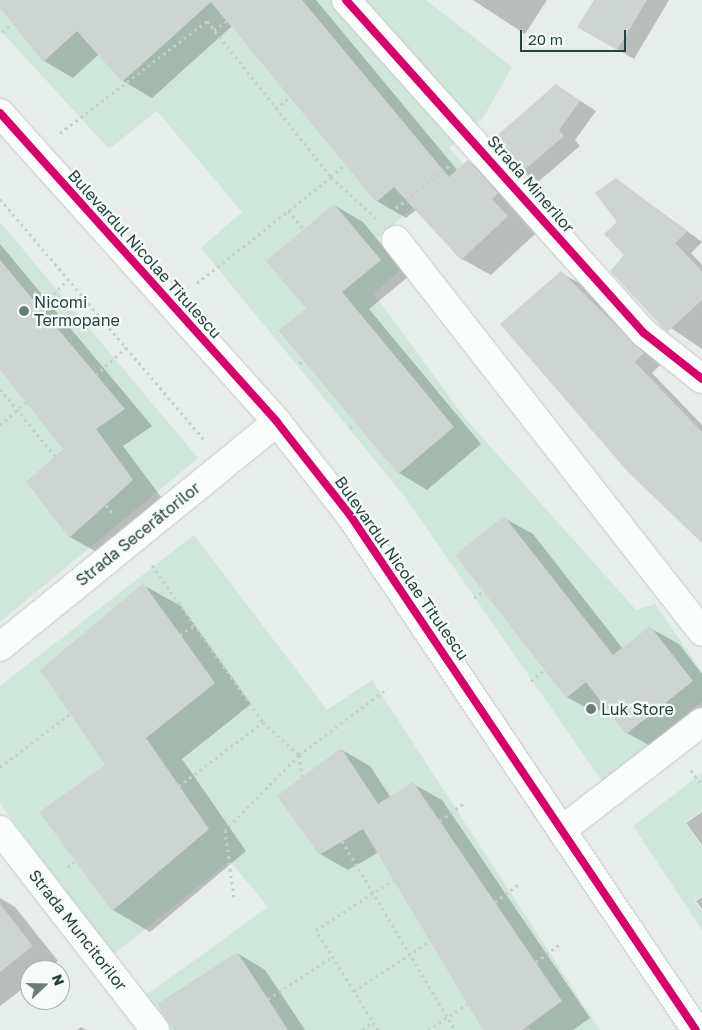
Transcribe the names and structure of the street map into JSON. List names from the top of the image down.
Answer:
{
  "streets": {
    "street": [
      "Strada Minerilor",
      "Bulevardul Nicolae Titulescu",
      "Strada Secerătorilor",
      "Strada Muncitorilor"
    ]
  },
  "crossings": [
    ["Bulevardul Nicolae Titulescu", "Strada Secerătorilor"]
  ],
  "places": ["Nicomi Termopane", "Luk Store"],
  "scale_bar": "20 m",
  "north": "right"
}
